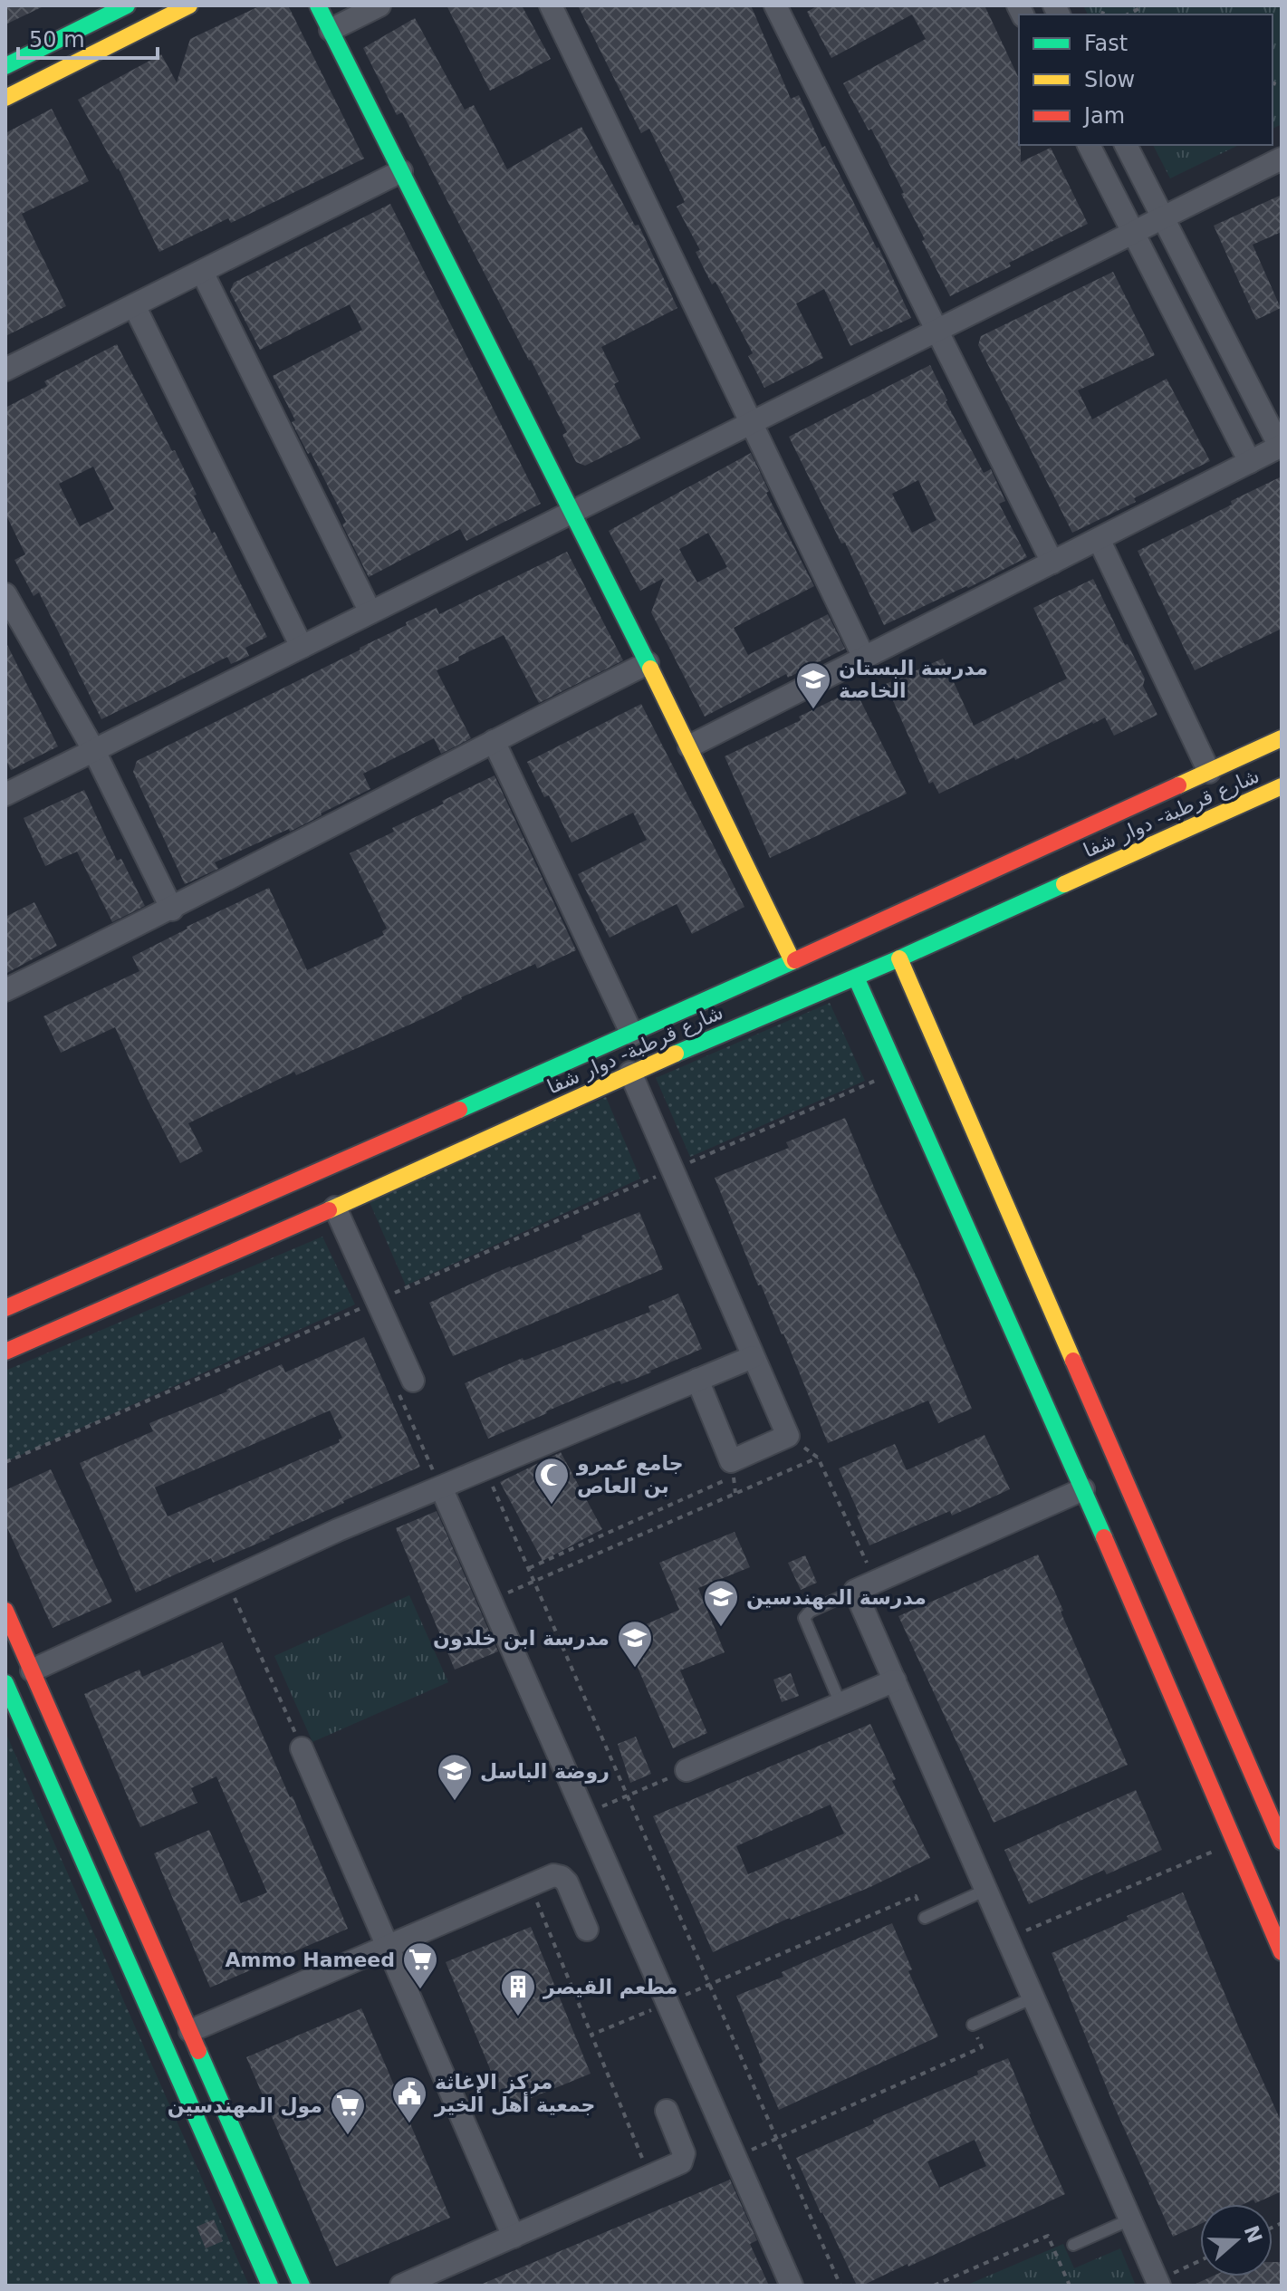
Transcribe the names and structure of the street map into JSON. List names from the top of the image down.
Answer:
{
  "streets": {
    "street": ["شارع قرطبة- دوار شفا"]
  },
  "places": {
    "school or university": [
      "مدرسة البستان الخاصة",
      "مدرسة المهندسين",
      "مدرسة ابن خلدون",
      "روضة الباسل"
    ],
    "mosque": ["جامع عمرو بن العاص"],
    "supermarket": ["Ammo Hameed", "مول المهندسين"],
    "building": ["مطعم القيصر"],
    "public building": ["مركز الإغاثة جمعية أهل الخير"]
  },
  "legend": ["Fast", "Slow", "Jam"],
  "scale_bar": "50 m",
  "north": "right"
}
